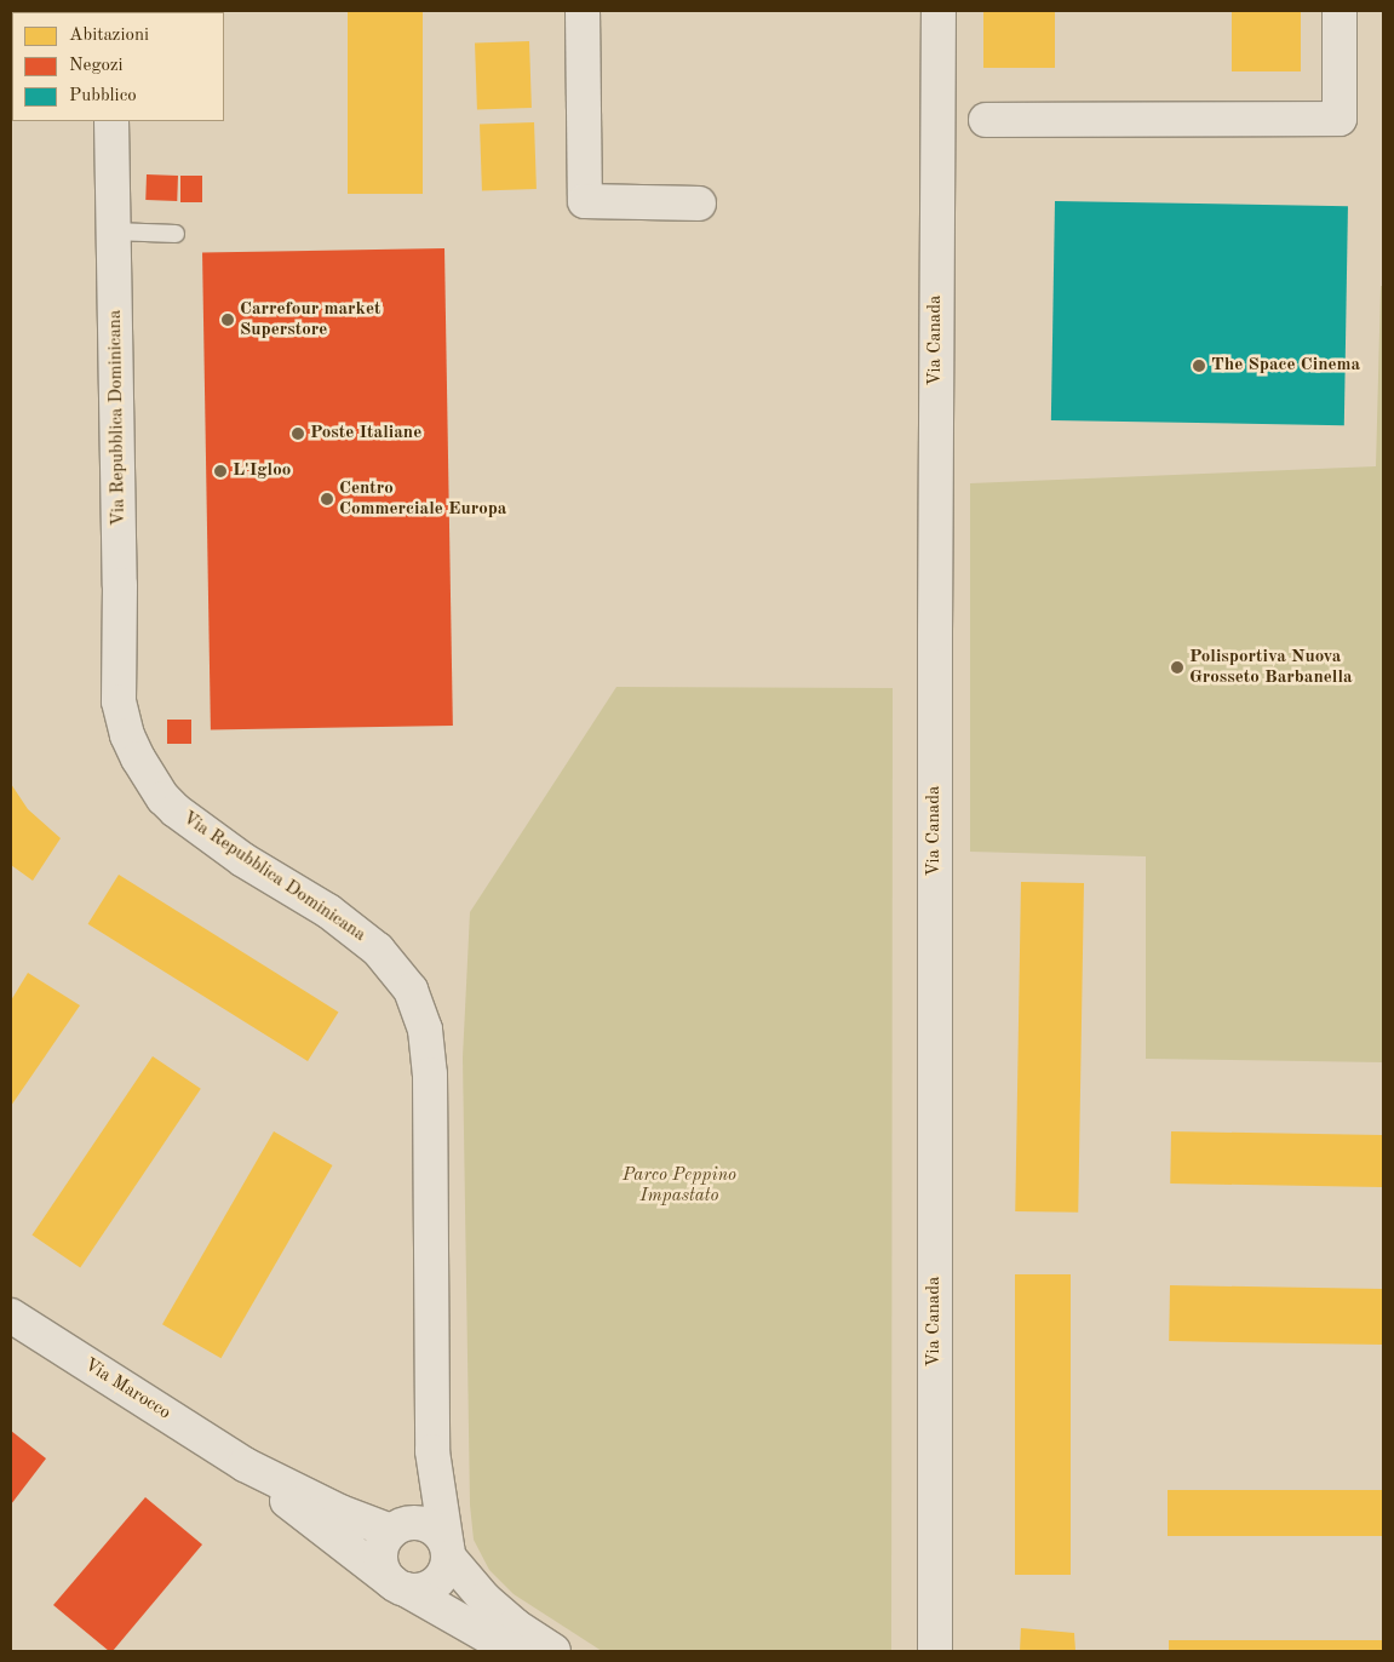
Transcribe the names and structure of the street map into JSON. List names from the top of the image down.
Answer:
{
  "streets": {
    "street": ["Via Canada", "Via Repubblica Dominicana", "Via Marocco"]
  },
  "crossings": [
    ["Via Repubblica Dominicana", "Via Marocco"]
  ],
  "parks": ["Parco Peppino Impastato"],
  "places": [
    "Carrefour market Superstore",
    "The Space Cinema",
    "Poste Italiane",
    "L'Igloo",
    "Centro Commerciale Europa",
    "Polisportiva Nuova Grosseto Barbanella"
  ],
  "legend": ["Abitazioni", "Negozi", "Pubblico"]
}
